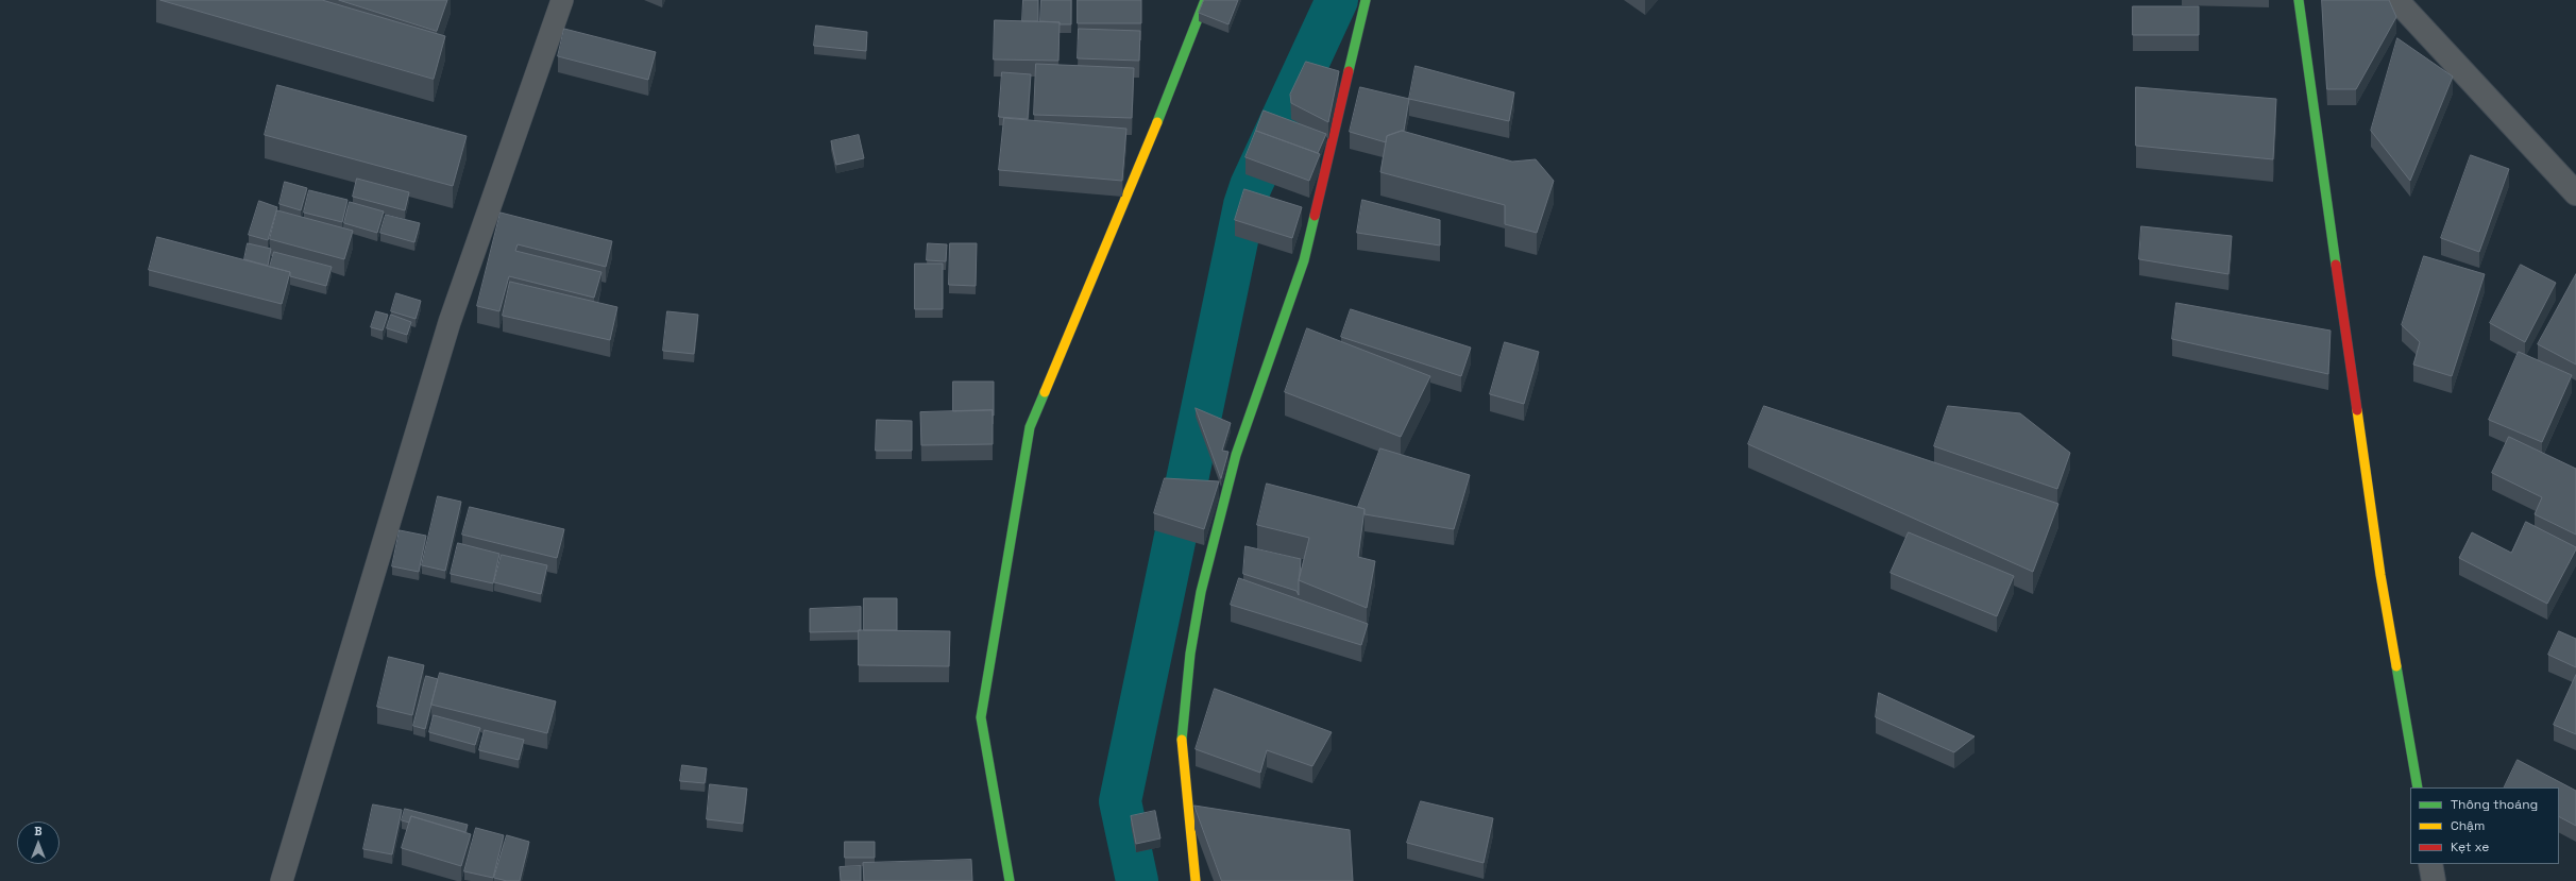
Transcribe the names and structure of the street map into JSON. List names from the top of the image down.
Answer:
{
  "legend": ["Thông thoáng", "Chậm", "Kẹt xe"],
  "north": "top"
}
